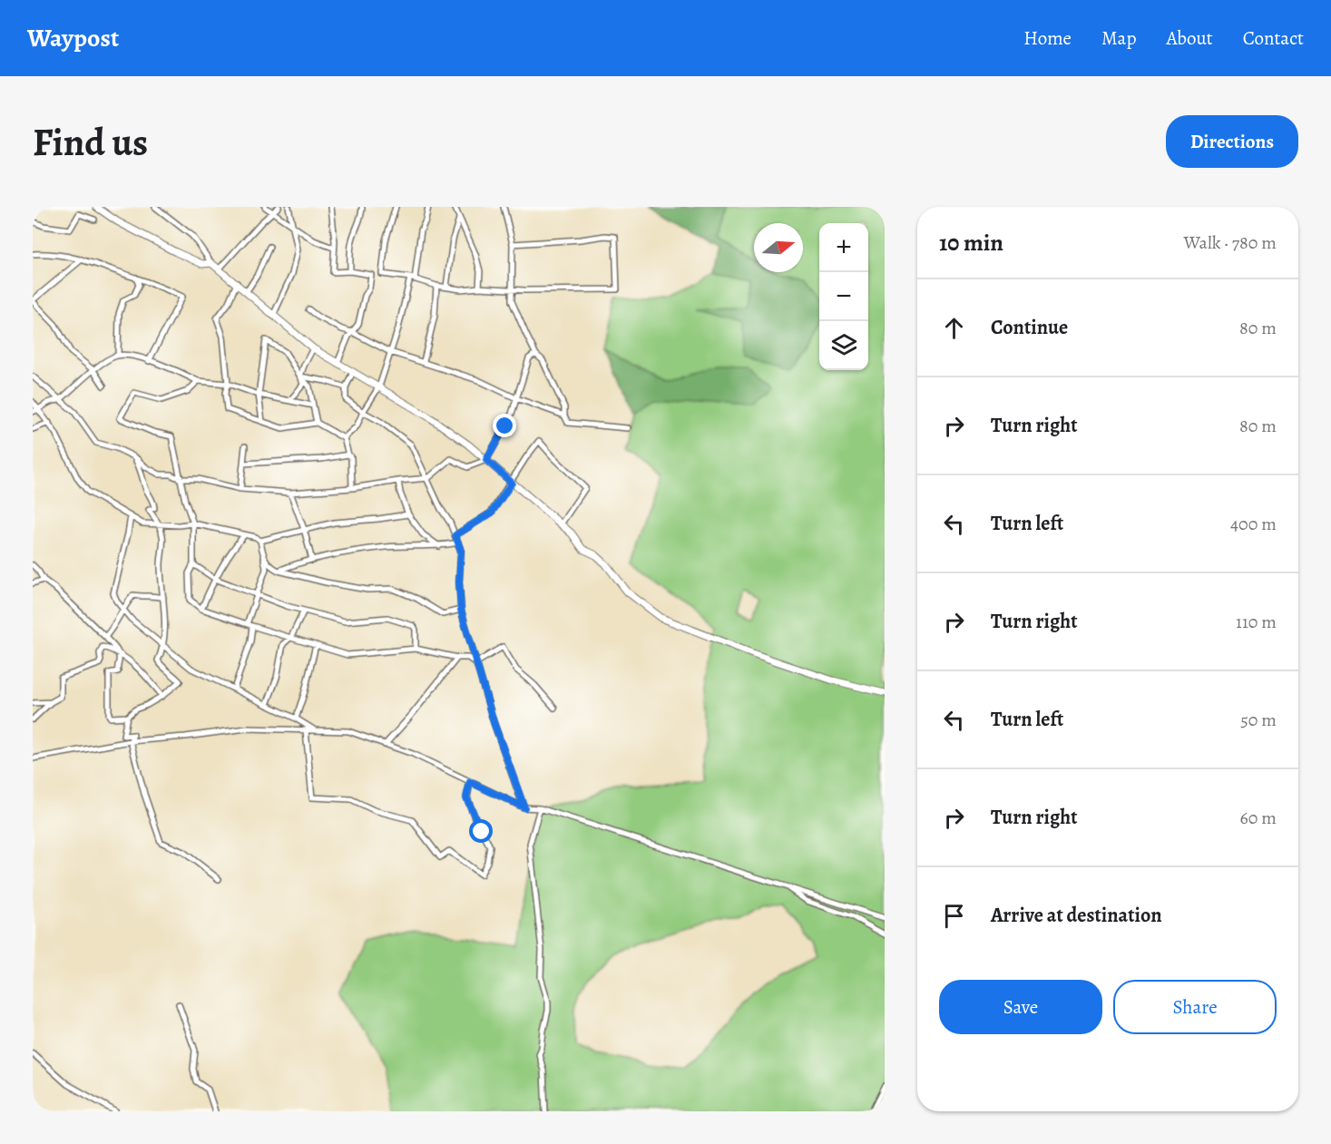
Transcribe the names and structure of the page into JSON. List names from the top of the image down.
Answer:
{
  "north": "right",
  "page": {
    "header": "Waypost",
    "nav": [
      "Home",
      "Map",
      "About",
      "Contact"
    ],
    "buttons": [
      "Directions",
      ["Save", "Share"]
    ],
    "title": "Find us",
    "heading": ["10 min", "Walk · 780 m"],
    "map_buttons": ["+", "−"],
    "list": [
      ["Continue", "80 m"],
      ["Turn right", "80 m"],
      ["Turn left", "400 m"],
      ["Turn right", "110 m"],
      ["Turn left", "50 m"],
      ["Turn right", "60 m"],
      "Arrive at destination"
    ]
  }
}
